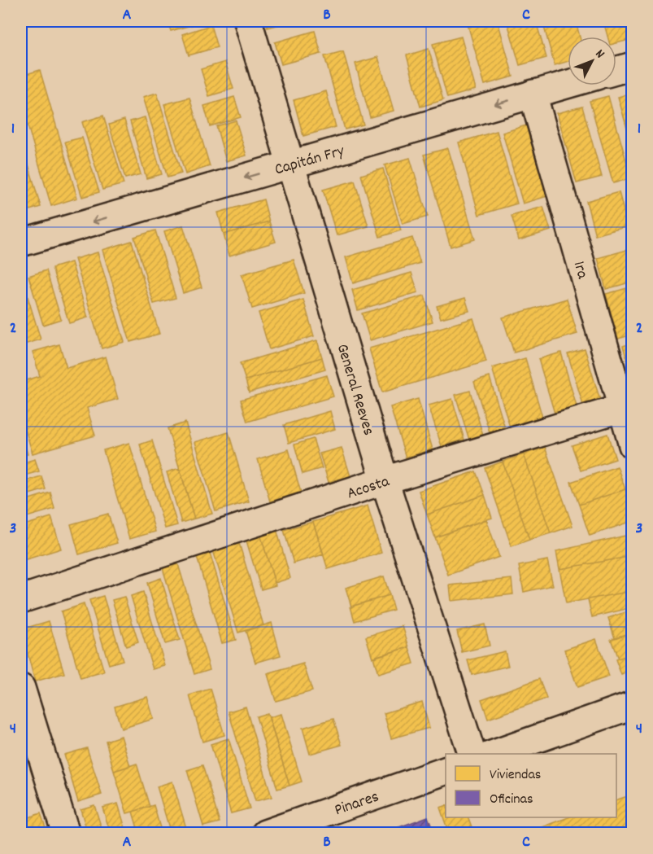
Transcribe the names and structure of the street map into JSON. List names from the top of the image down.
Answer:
{
  "streets": {
    "street": [
      "Capitán Fry",
      "1ra",
      "General Reeves",
      "Acosta",
      "Pinares"
    ]
  },
  "crossings": [
    ["Capitán Fry", "1ra"],
    ["Capitán Fry", "General Reeves"],
    ["1ra", "Acosta"],
    ["General Reeves", "Acosta"]
  ],
  "one_way": ["Capitán Fry"],
  "legend": ["Viviendas", "Oficinas"],
  "north": "top right",
  "grid": {
    "columns": ["A", "B", "C"],
    "rows": [
      "1",
      "2",
      "3",
      "4"
    ]
  }
}
